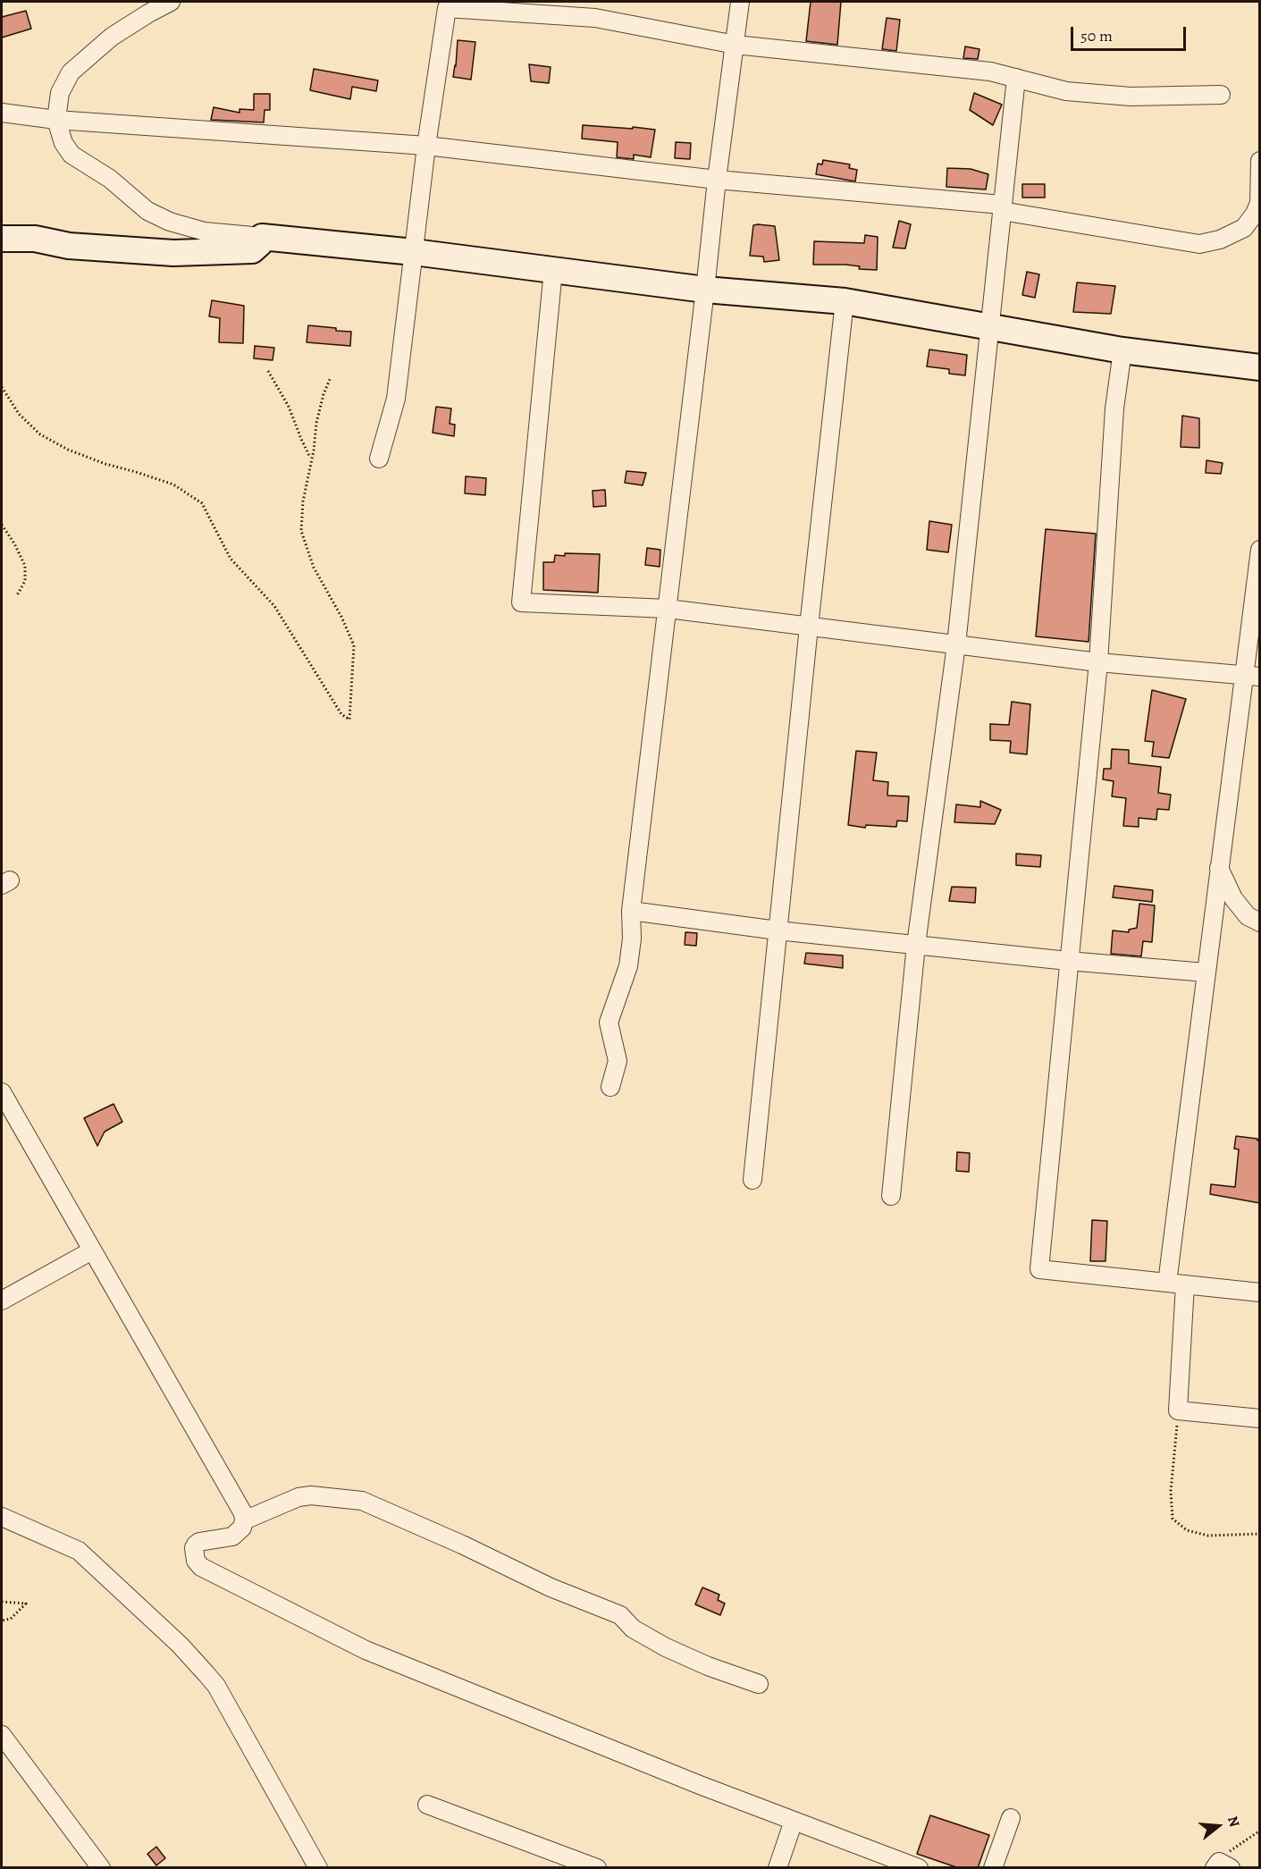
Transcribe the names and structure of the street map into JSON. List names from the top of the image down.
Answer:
{
  "scale_bar": "50 m",
  "north": "right"
}
